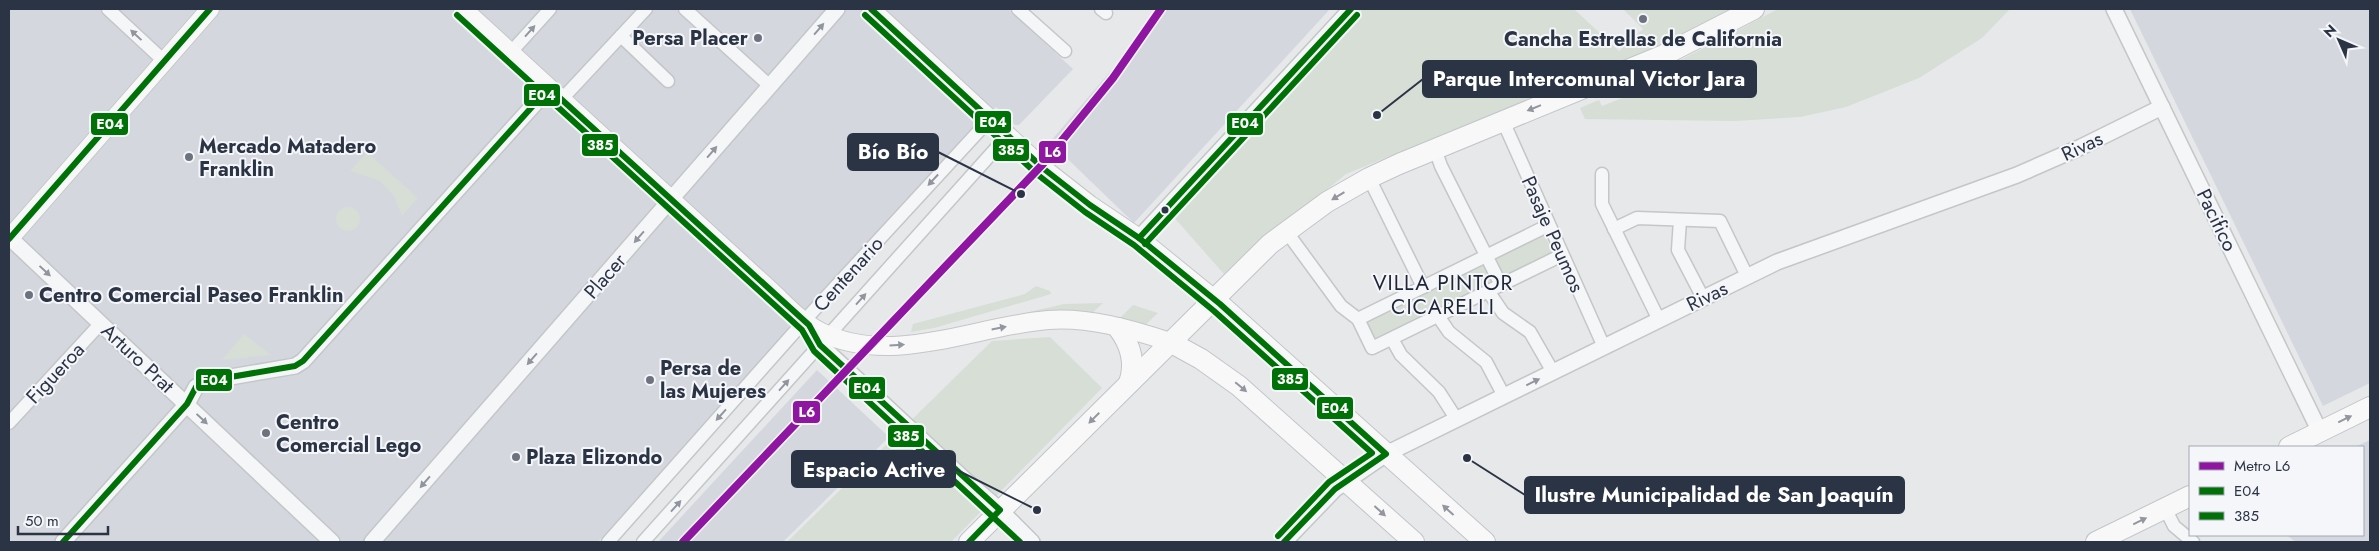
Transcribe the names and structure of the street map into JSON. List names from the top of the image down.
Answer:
{
  "streets": {
    "street": [
      "Rivas",
      "Pacifico",
      "Pasaje Peumos",
      "Centenario",
      "Placer",
      "Arturo Prat",
      "Figueroa"
    ]
  },
  "crossings": [
    ["Rivas", "Pacifico"],
    ["Rivas", "Pasaje Peumos"],
    ["Arturo Prat", "Figueroa"]
  ],
  "one_way": ["Arturo Prat"],
  "districts": ["VILLA PINTOR CICARELLI"],
  "places": [
    "Cancha Estrellas de California",
    "Persa Placer",
    "Parque Intercomunal Victor Jara",
    "Mercado Matadero Franklin",
    "Bío Bío",
    "Centro Comercial Paseo Franklin",
    "Persa de las Mujeres",
    "Centro Comercial Lego",
    "Plaza Elizondo",
    "Ilustre Municipalidad de San Joaquín",
    "Espacio Active"
  ],
  "lines": ["metro line L6", "transit line E04", "transit line 385"],
  "legend": ["Metro L6", "E04", "385"],
  "scale_bar": "50 m",
  "north": "top left"
}
